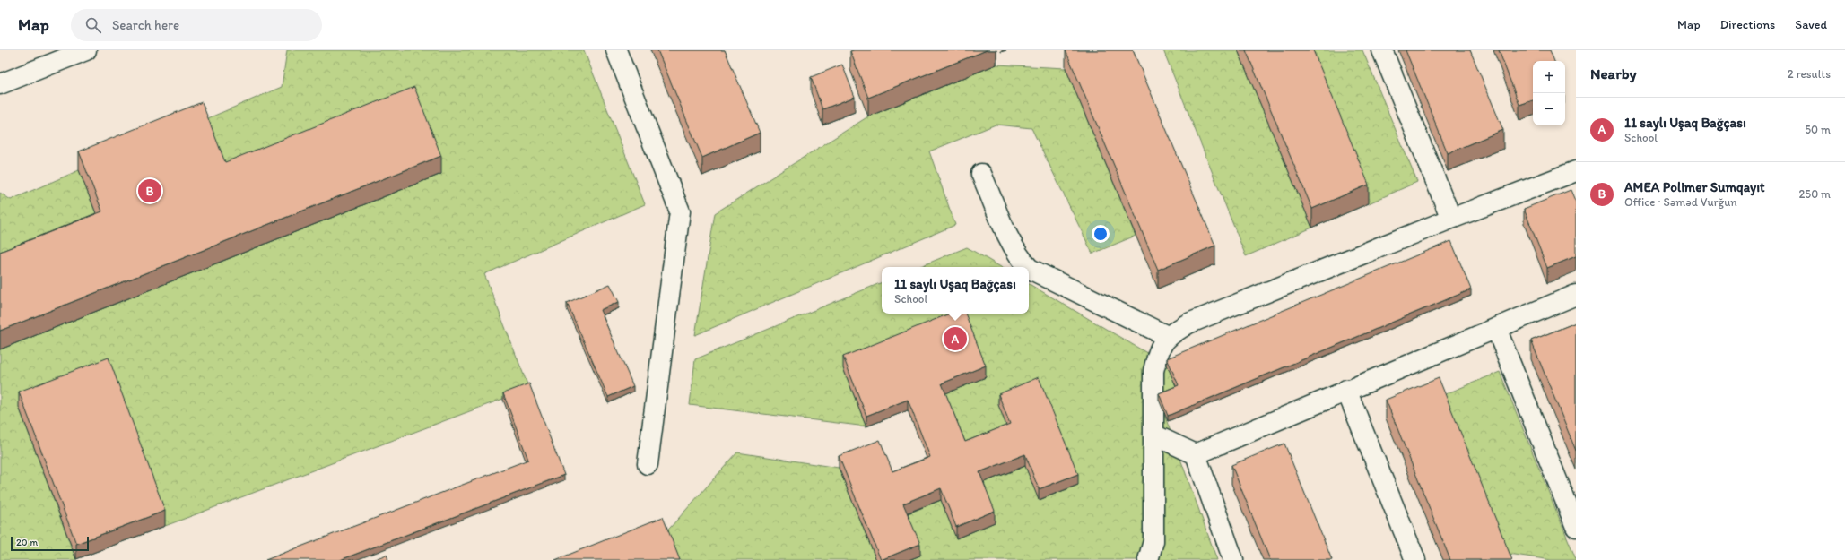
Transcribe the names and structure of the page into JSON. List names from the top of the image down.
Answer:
{
  "scale_bar": "20 m",
  "page": {
    "header": "Map",
    "search": "Search here",
    "nav": ["Map", "Directions", "Saved"],
    "heading": ["Nearby", "2 results"],
    "map_buttons": ["+", "−"],
    "list": [
      {
        "mark": "A",
        "name": "11 saylı Uşaq Bağçası",
        "note": "School",
        "value": "50 m"
      },
      {
        "mark": "B",
        "name": "AMEA Polimer Sumqayıt",
        "note": "Office · Səməd Vurğun",
        "value": "250 m"
      }
    ],
    "pins": ["B", "A"],
    "popup": ["11 saylı Uşaq Bağçası", "School"],
    "scale": "20 m"
  }
}
